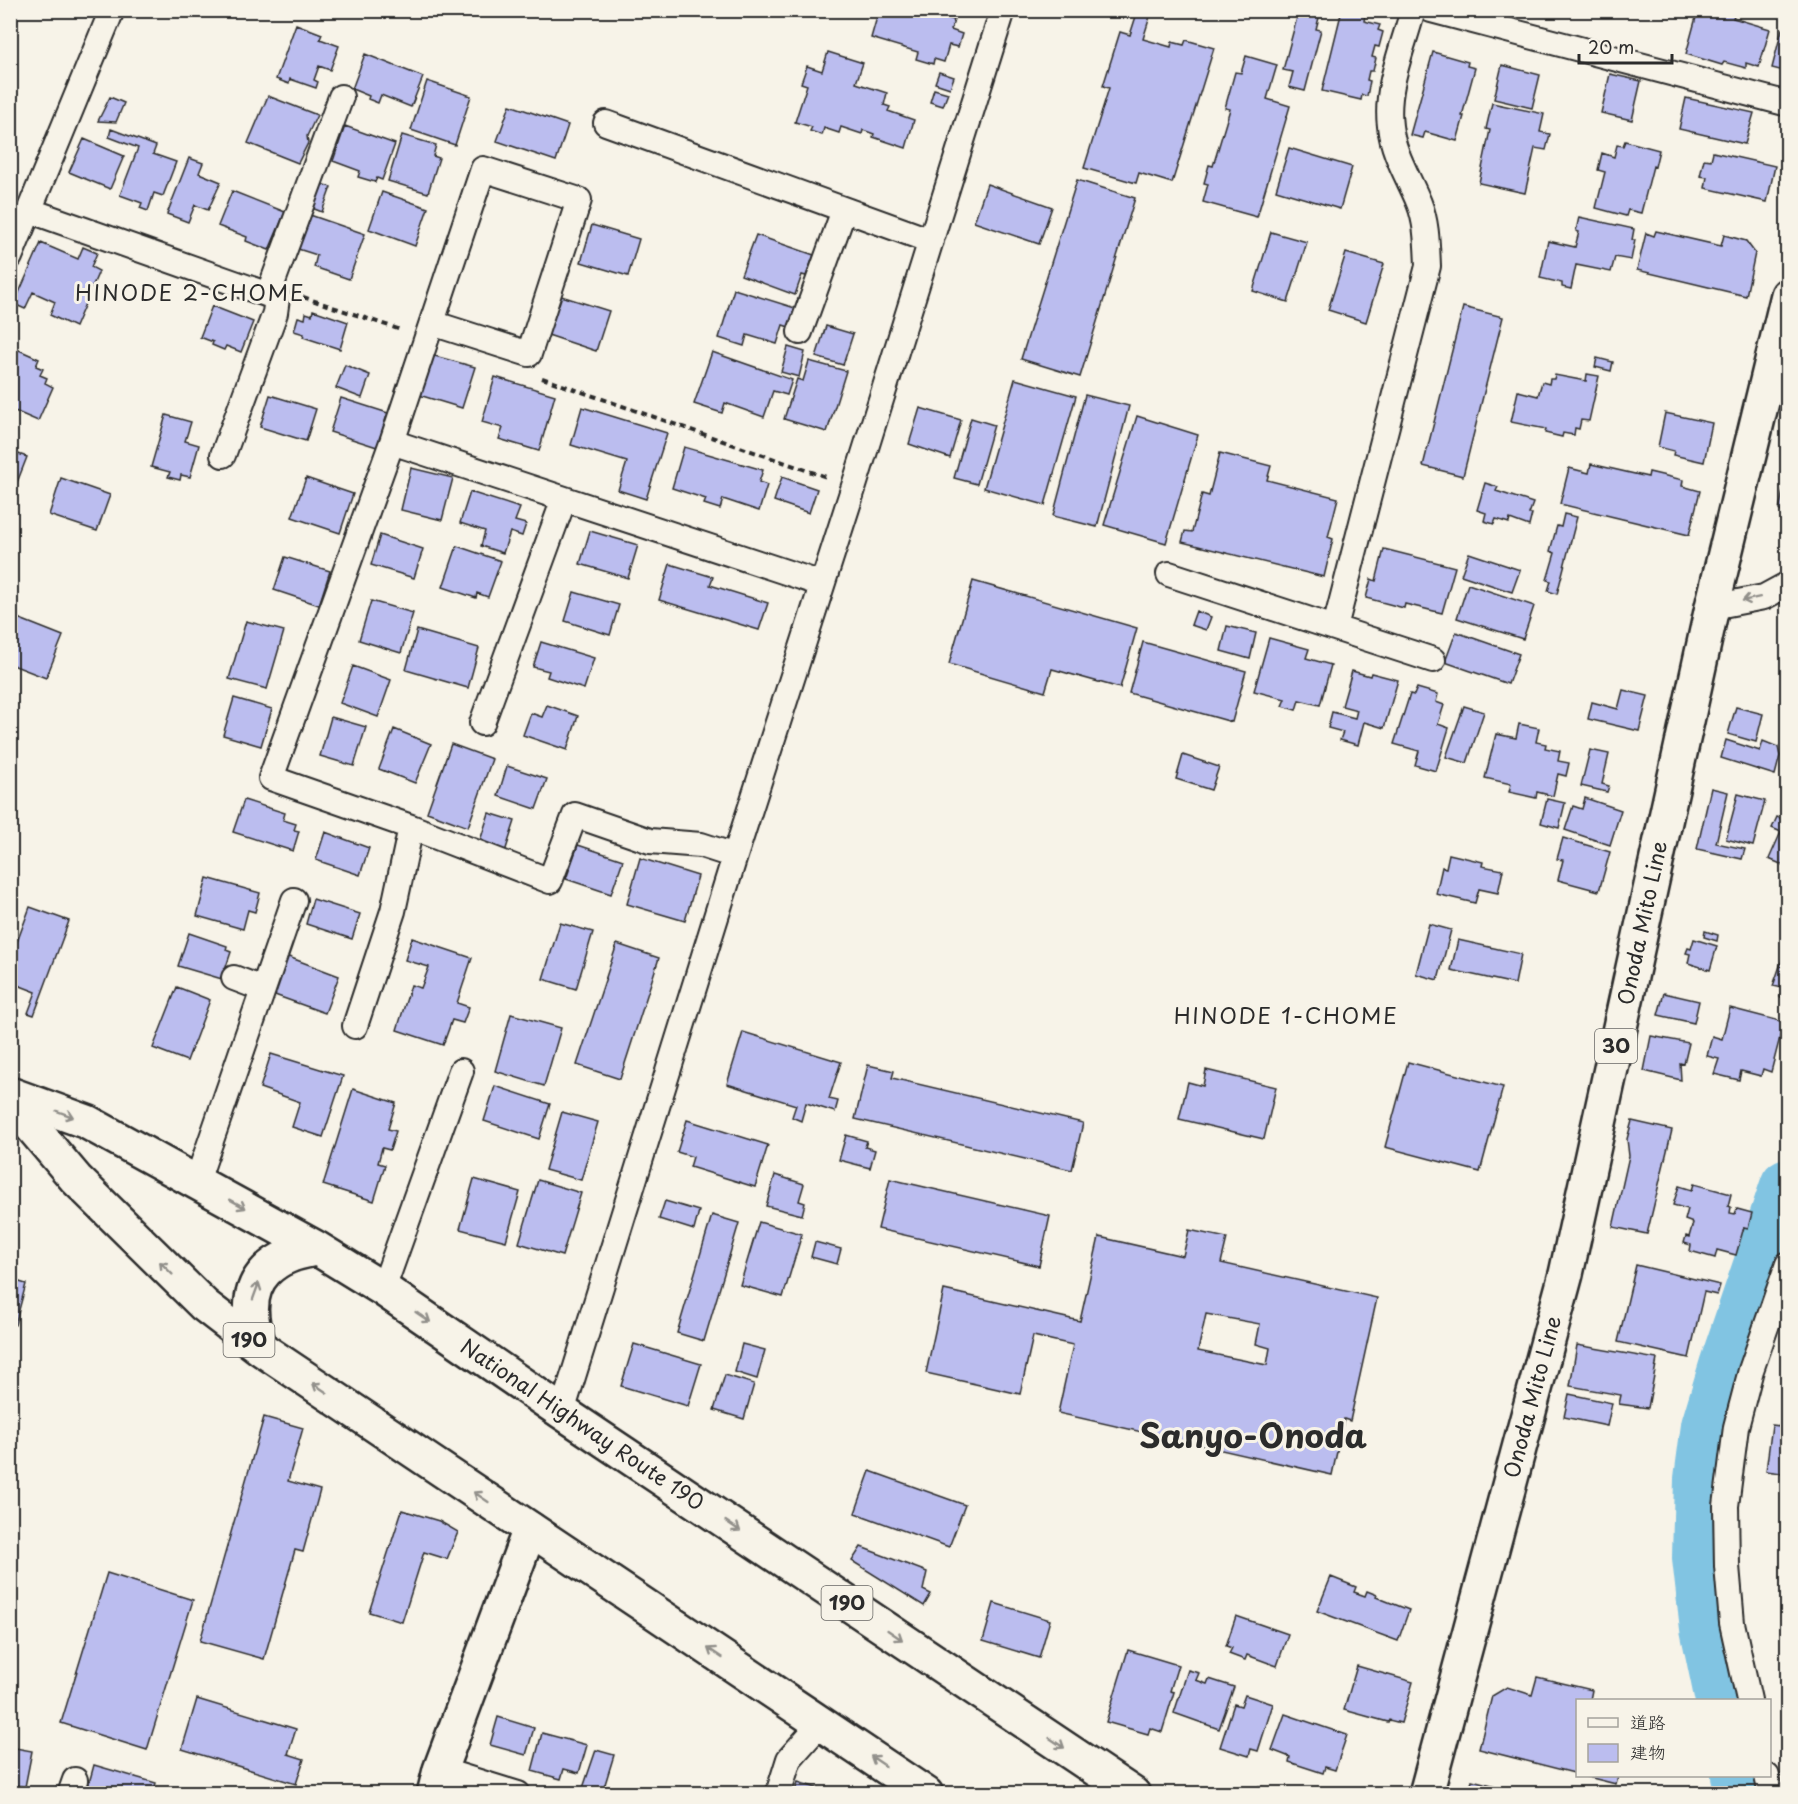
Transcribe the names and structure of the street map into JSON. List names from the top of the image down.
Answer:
{
  "streets": {
    "main road": [
      "Onoda Mito Line",
      "30",
      "190",
      "National Highway Route 190"
    ]
  },
  "districts": ["HINODE 2-CHOME", "HINODE 1-CHOME", "Sanyo-Onoda"],
  "legend": ["道路", "建物"],
  "scale_bar": "20 m"
}
